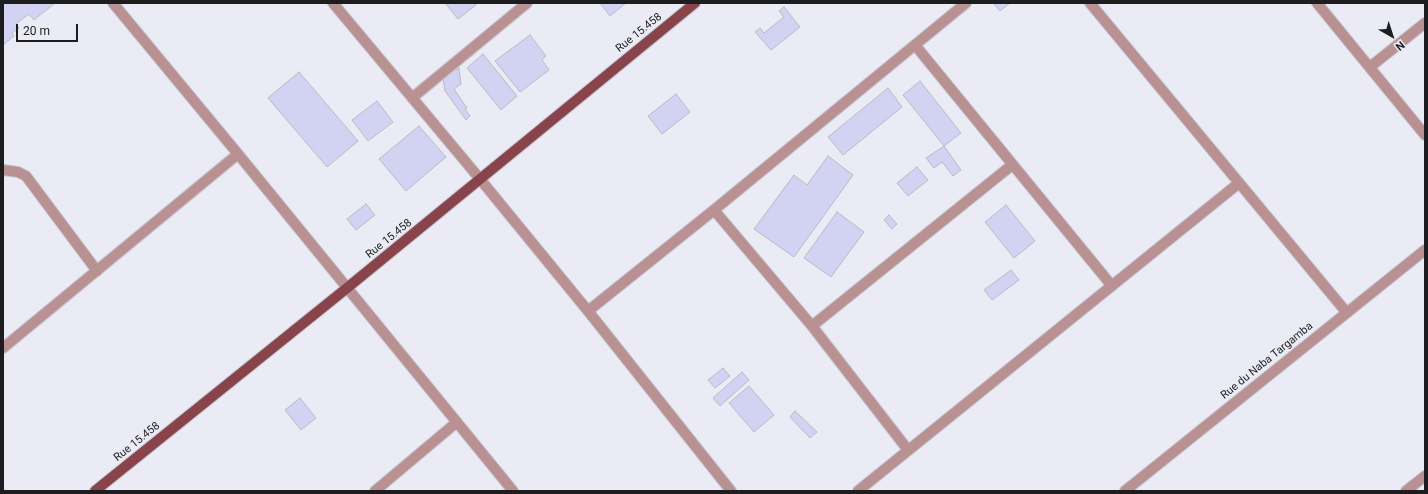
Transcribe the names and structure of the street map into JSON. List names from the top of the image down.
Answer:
{
  "streets": {
    "main road": ["Rue 15.458"],
    "street": ["Rue du Naba Targamba"]
  },
  "scale_bar": "20 m",
  "north": "bottom right"
}
